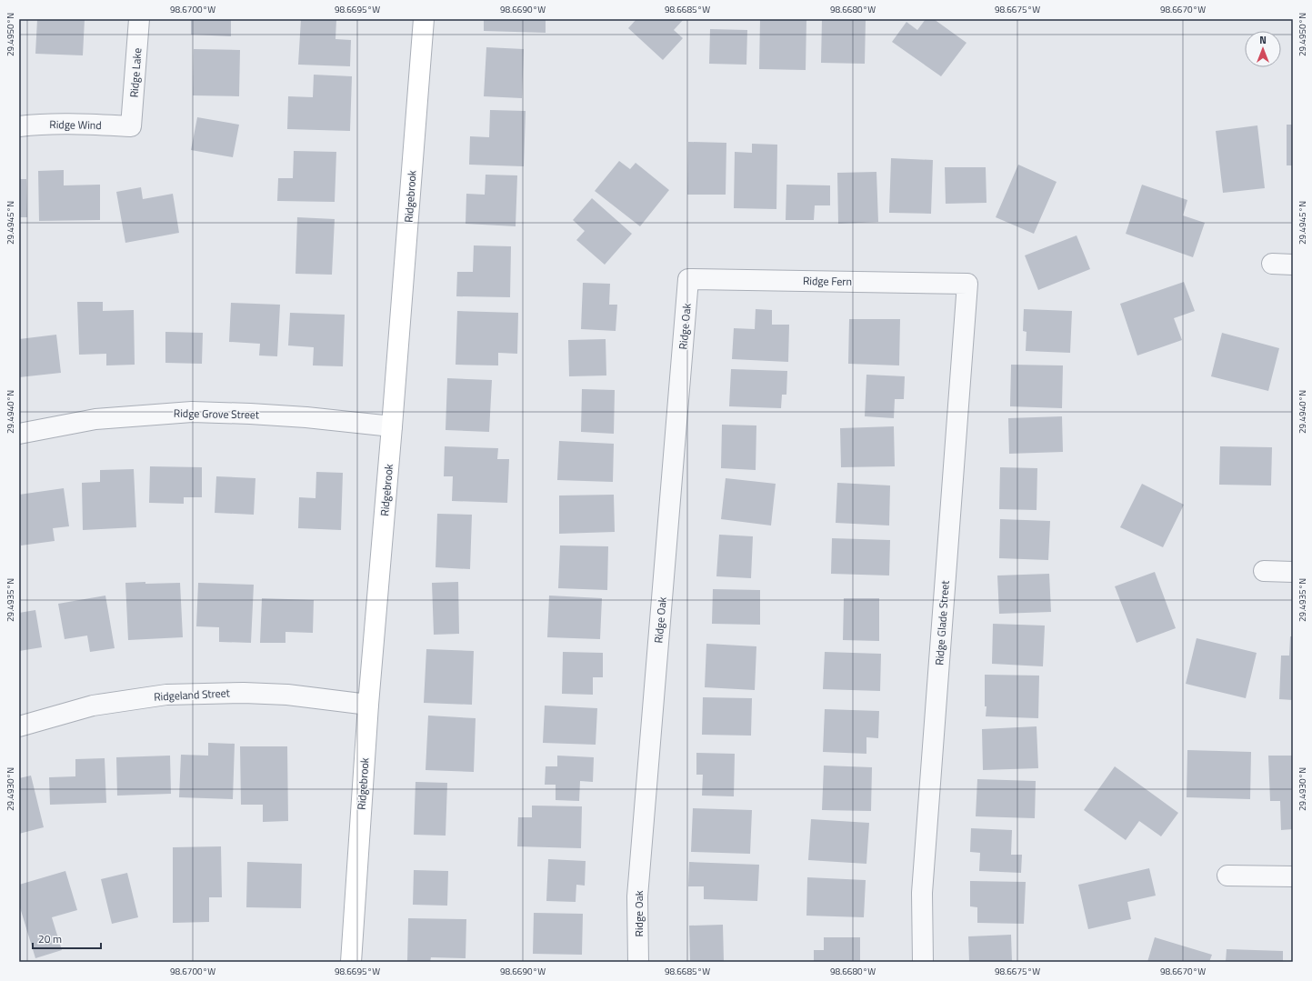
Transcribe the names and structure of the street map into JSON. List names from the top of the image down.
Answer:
{
  "streets": {
    "street": [
      "Ridge Lake",
      "Ridge Wind",
      "Ridgebrook",
      "Ridge Fern",
      "Ridge Oak",
      "Ridge Grove Street",
      "Ridge Glade Street",
      "Ridgeland Street"
    ]
  },
  "crossings": [
    ["Ridge Lake", "Ridge Wind"],
    ["Ridgebrook", "Ridge Grove Street"],
    ["Ridgebrook", "Ridgeland Street"],
    ["Ridge Fern", "Ridge Oak"],
    ["Ridge Fern", "Ridge Glade Street"]
  ],
  "scale_bar": "20 m",
  "north": "top",
  "coordinates": [
    "98.6700°W",
    "98.6695°W",
    "98.6690°W",
    "98.6685°W",
    "98.6680°W",
    "98.6675°W",
    "98.6670°W",
    "29.4950°N",
    "29.4945°N",
    "29.4940°N",
    "29.4935°N",
    "29.4930°N"
  ]
}
